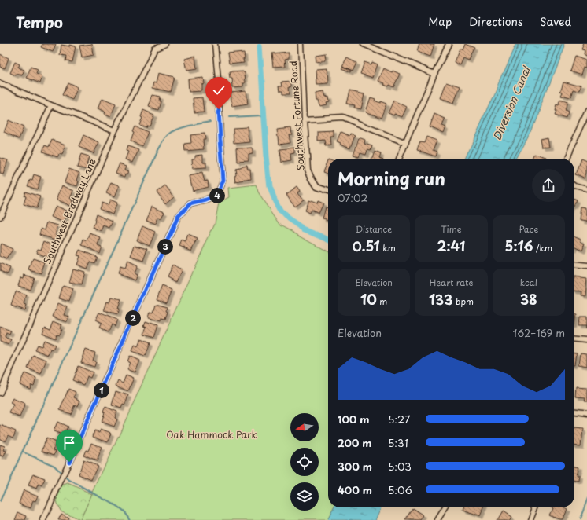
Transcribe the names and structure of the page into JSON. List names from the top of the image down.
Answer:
{
  "streets": {
    "street": ["Southwest Fortune Road", "Southwest Bradway Lane"]
  },
  "water": ["Diversion Canal"],
  "parks": ["Oak Hammock Park"],
  "north": "left",
  "page": {
    "header": "Tempo",
    "nav": ["Map", "Directions", "Saved"],
    "heading": ["Morning run", "07:02"],
    "pins": [
      "4",
      "3",
      "2",
      "1"
    ],
    "stats": [
      ["Distance", "0.51 km"],
      ["Time", "2:41"],
      ["Pace", "5:16 /km"],
      ["Elevation", "10 m"],
      ["Heart rate", "133 bpm"],
      ["kcal", "38"]
    ],
    "chart": ["Elevation", "162–169 m"],
    "list": [
      {
        "name": "100 m",
        "note": "5:27"
      },
      {
        "name": "200 m",
        "note": "5:31"
      },
      {
        "name": "300 m",
        "note": "5:03"
      },
      {
        "name": "400 m",
        "note": "5:06"
      }
    ]
  }
}
